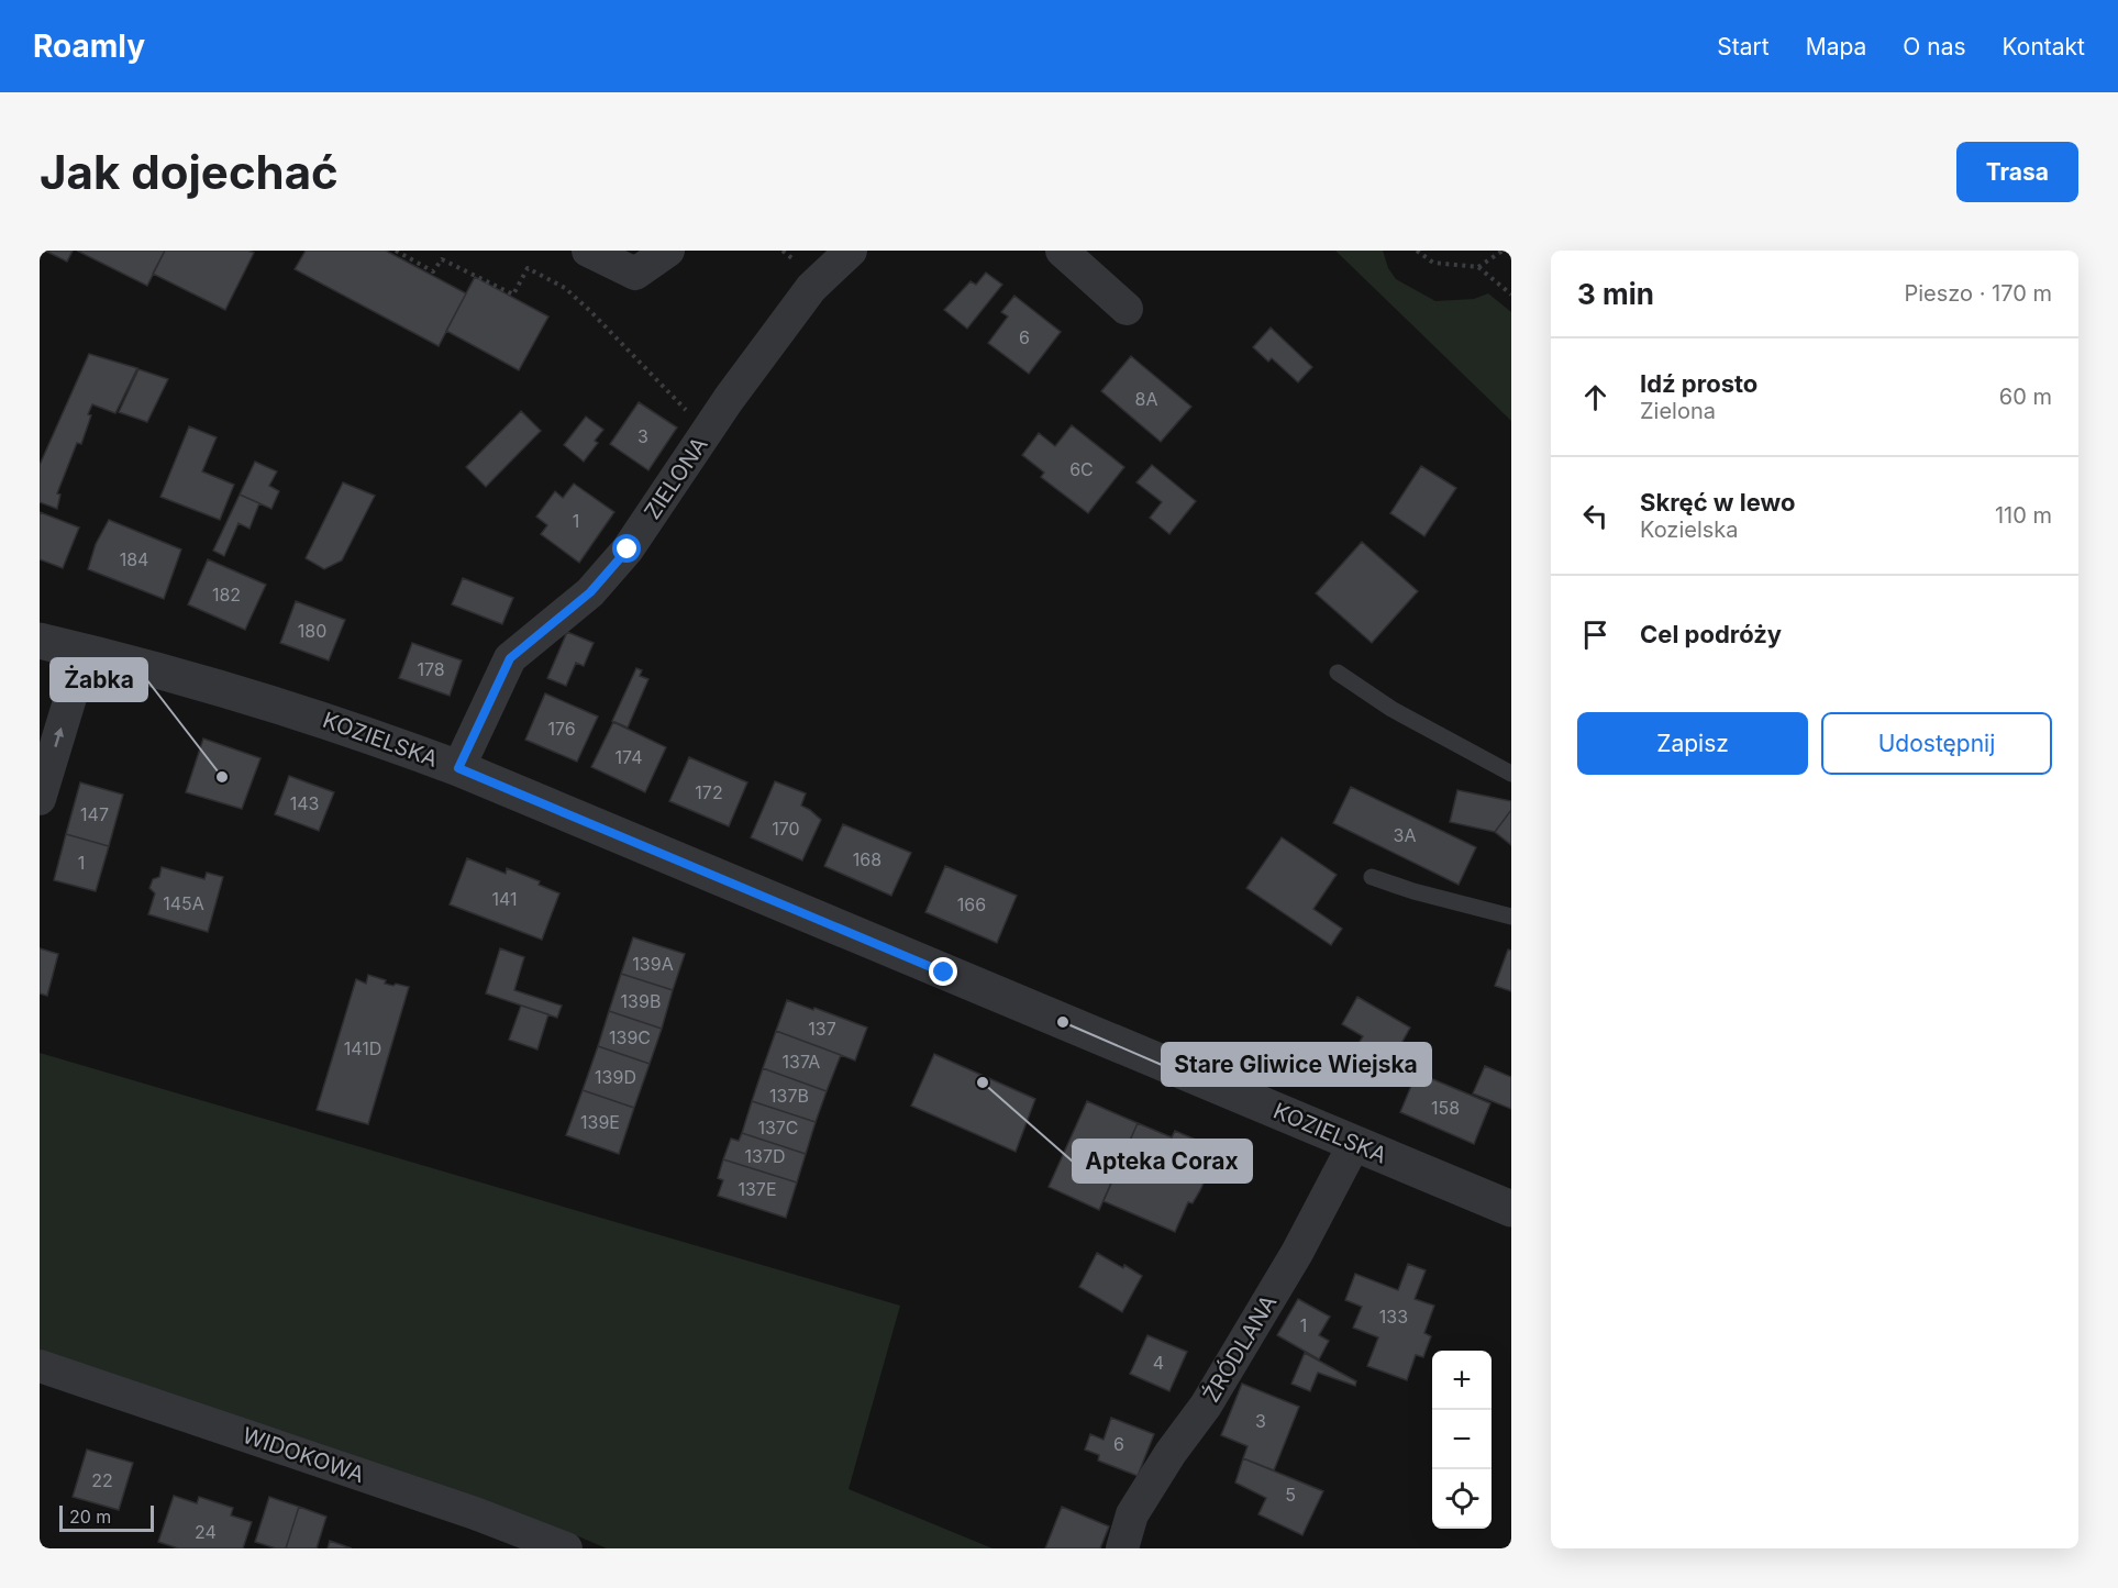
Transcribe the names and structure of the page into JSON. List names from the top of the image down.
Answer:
{
  "streets": {
    "street": [
      "ZIELONA",
      "KOZIELSKA",
      "ŹRÓDLANA",
      "WIDOKOWA"
    ]
  },
  "crossings": [
    ["ZIELONA", "KOZIELSKA"],
    ["KOZIELSKA", "ŹRÓDLANA"]
  ],
  "places": ["Żabka", "Stare Gliwice Wiejska", "Apteka Corax"],
  "house_numbers": [
    "6",
    "8A",
    "3",
    "6C",
    "1",
    "184",
    "182",
    "180",
    "178",
    "176",
    "174",
    "172",
    "143",
    "147",
    "170",
    "3A",
    "168",
    "1",
    "141",
    "145A",
    "166",
    "139A",
    "139B",
    "137",
    "139C",
    "141D",
    "137A",
    "139D",
    "137B",
    "158",
    "139E",
    "137C",
    "137D",
    "137E",
    "133",
    "1",
    "4",
    "3",
    "6",
    "22",
    "5",
    "24"
  ],
  "scale_bar": "20 m",
  "page": {
    "header": "Roamly",
    "nav": [
      "Start",
      "Mapa",
      "O nas",
      "Kontakt"
    ],
    "buttons": [
      "Trasa",
      ["Zapisz", "Udostępnij"]
    ],
    "title": "Jak dojechać",
    "heading": ["3 min", "Pieszo · 170 m"],
    "list": [
      ["Idź prosto", "Zielona", "60 m"],
      ["Skręć w lewo", "Kozielska", "110 m"],
      "Cel podróży"
    ],
    "map_buttons": ["+", "−"],
    "scale": "20 m"
  }
}
